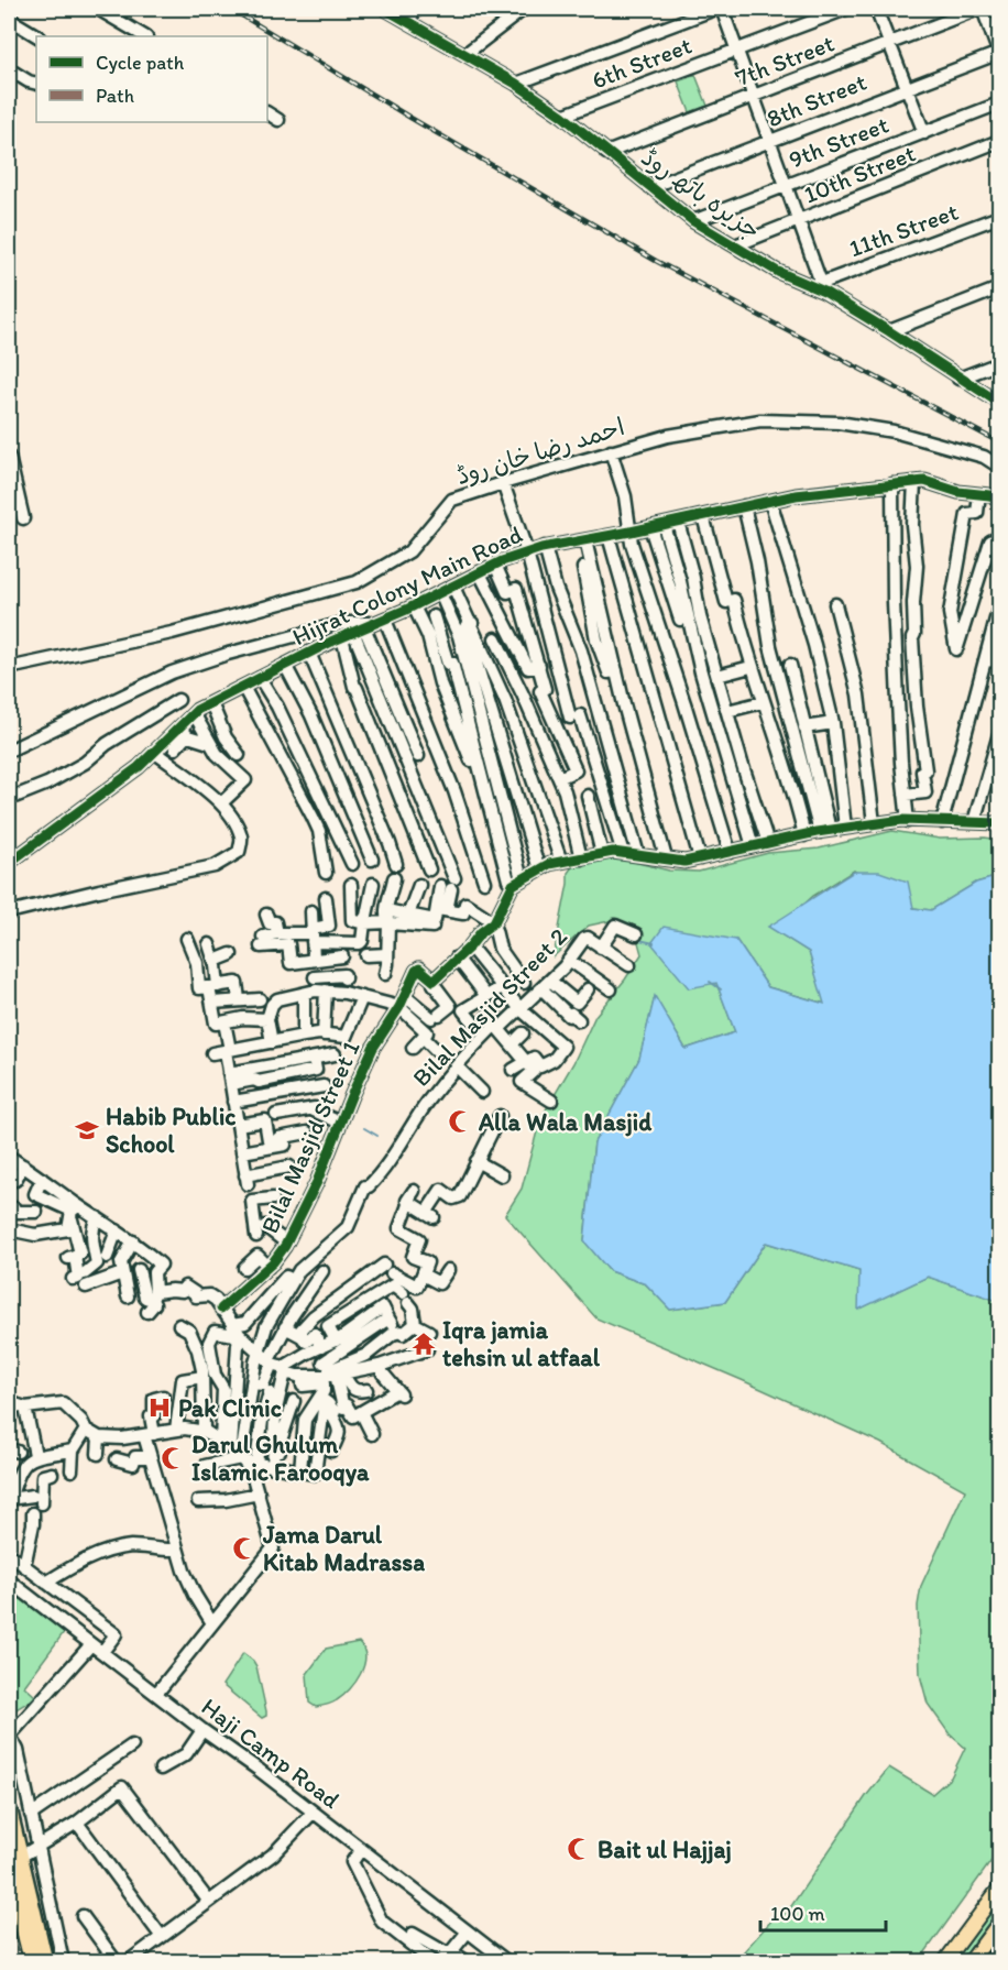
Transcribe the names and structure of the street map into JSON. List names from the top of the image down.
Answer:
{
  "streets": {
    "street": [
      "7th Street",
      "6th Street",
      "8th Street",
      "9th Street",
      "10th Street",
      "جزیرہ باتھ روڈ",
      "11th Street",
      "احمد رضا خان روڈ",
      "Hijrat Colony Main Road",
      "Bilal Masjid Street 2",
      "Bilal Masjid Street 1",
      "Haji Camp Road"
    ]
  },
  "crossings": [
    ["7th Street", "جزیرہ باتھ روڈ"],
    ["6th Street", "جزیرہ باتھ روڈ"],
    ["8th Street", "جزیرہ باتھ روڈ"],
    ["9th Street", "جزیرہ باتھ روڈ"],
    ["10th Street", "جزیرہ باتھ روڈ"],
    ["جزیرہ باتھ روڈ", "11th Street"]
  ],
  "places": {
    "mosque": [
      "Alla Wala Masjid",
      "Darul Ghulum Islamic Farooqya",
      "Jama Darul Kitab Madrassa",
      "Bait ul Hajjaj"
    ],
    "school or university": ["Habib Public School"],
    "temple": ["Iqra jamia tehsin ul atfaal"],
    "hospital": ["Pak Clinic"]
  },
  "legend": ["Cycle path", "Path"],
  "scale_bar": "100 m"
}
